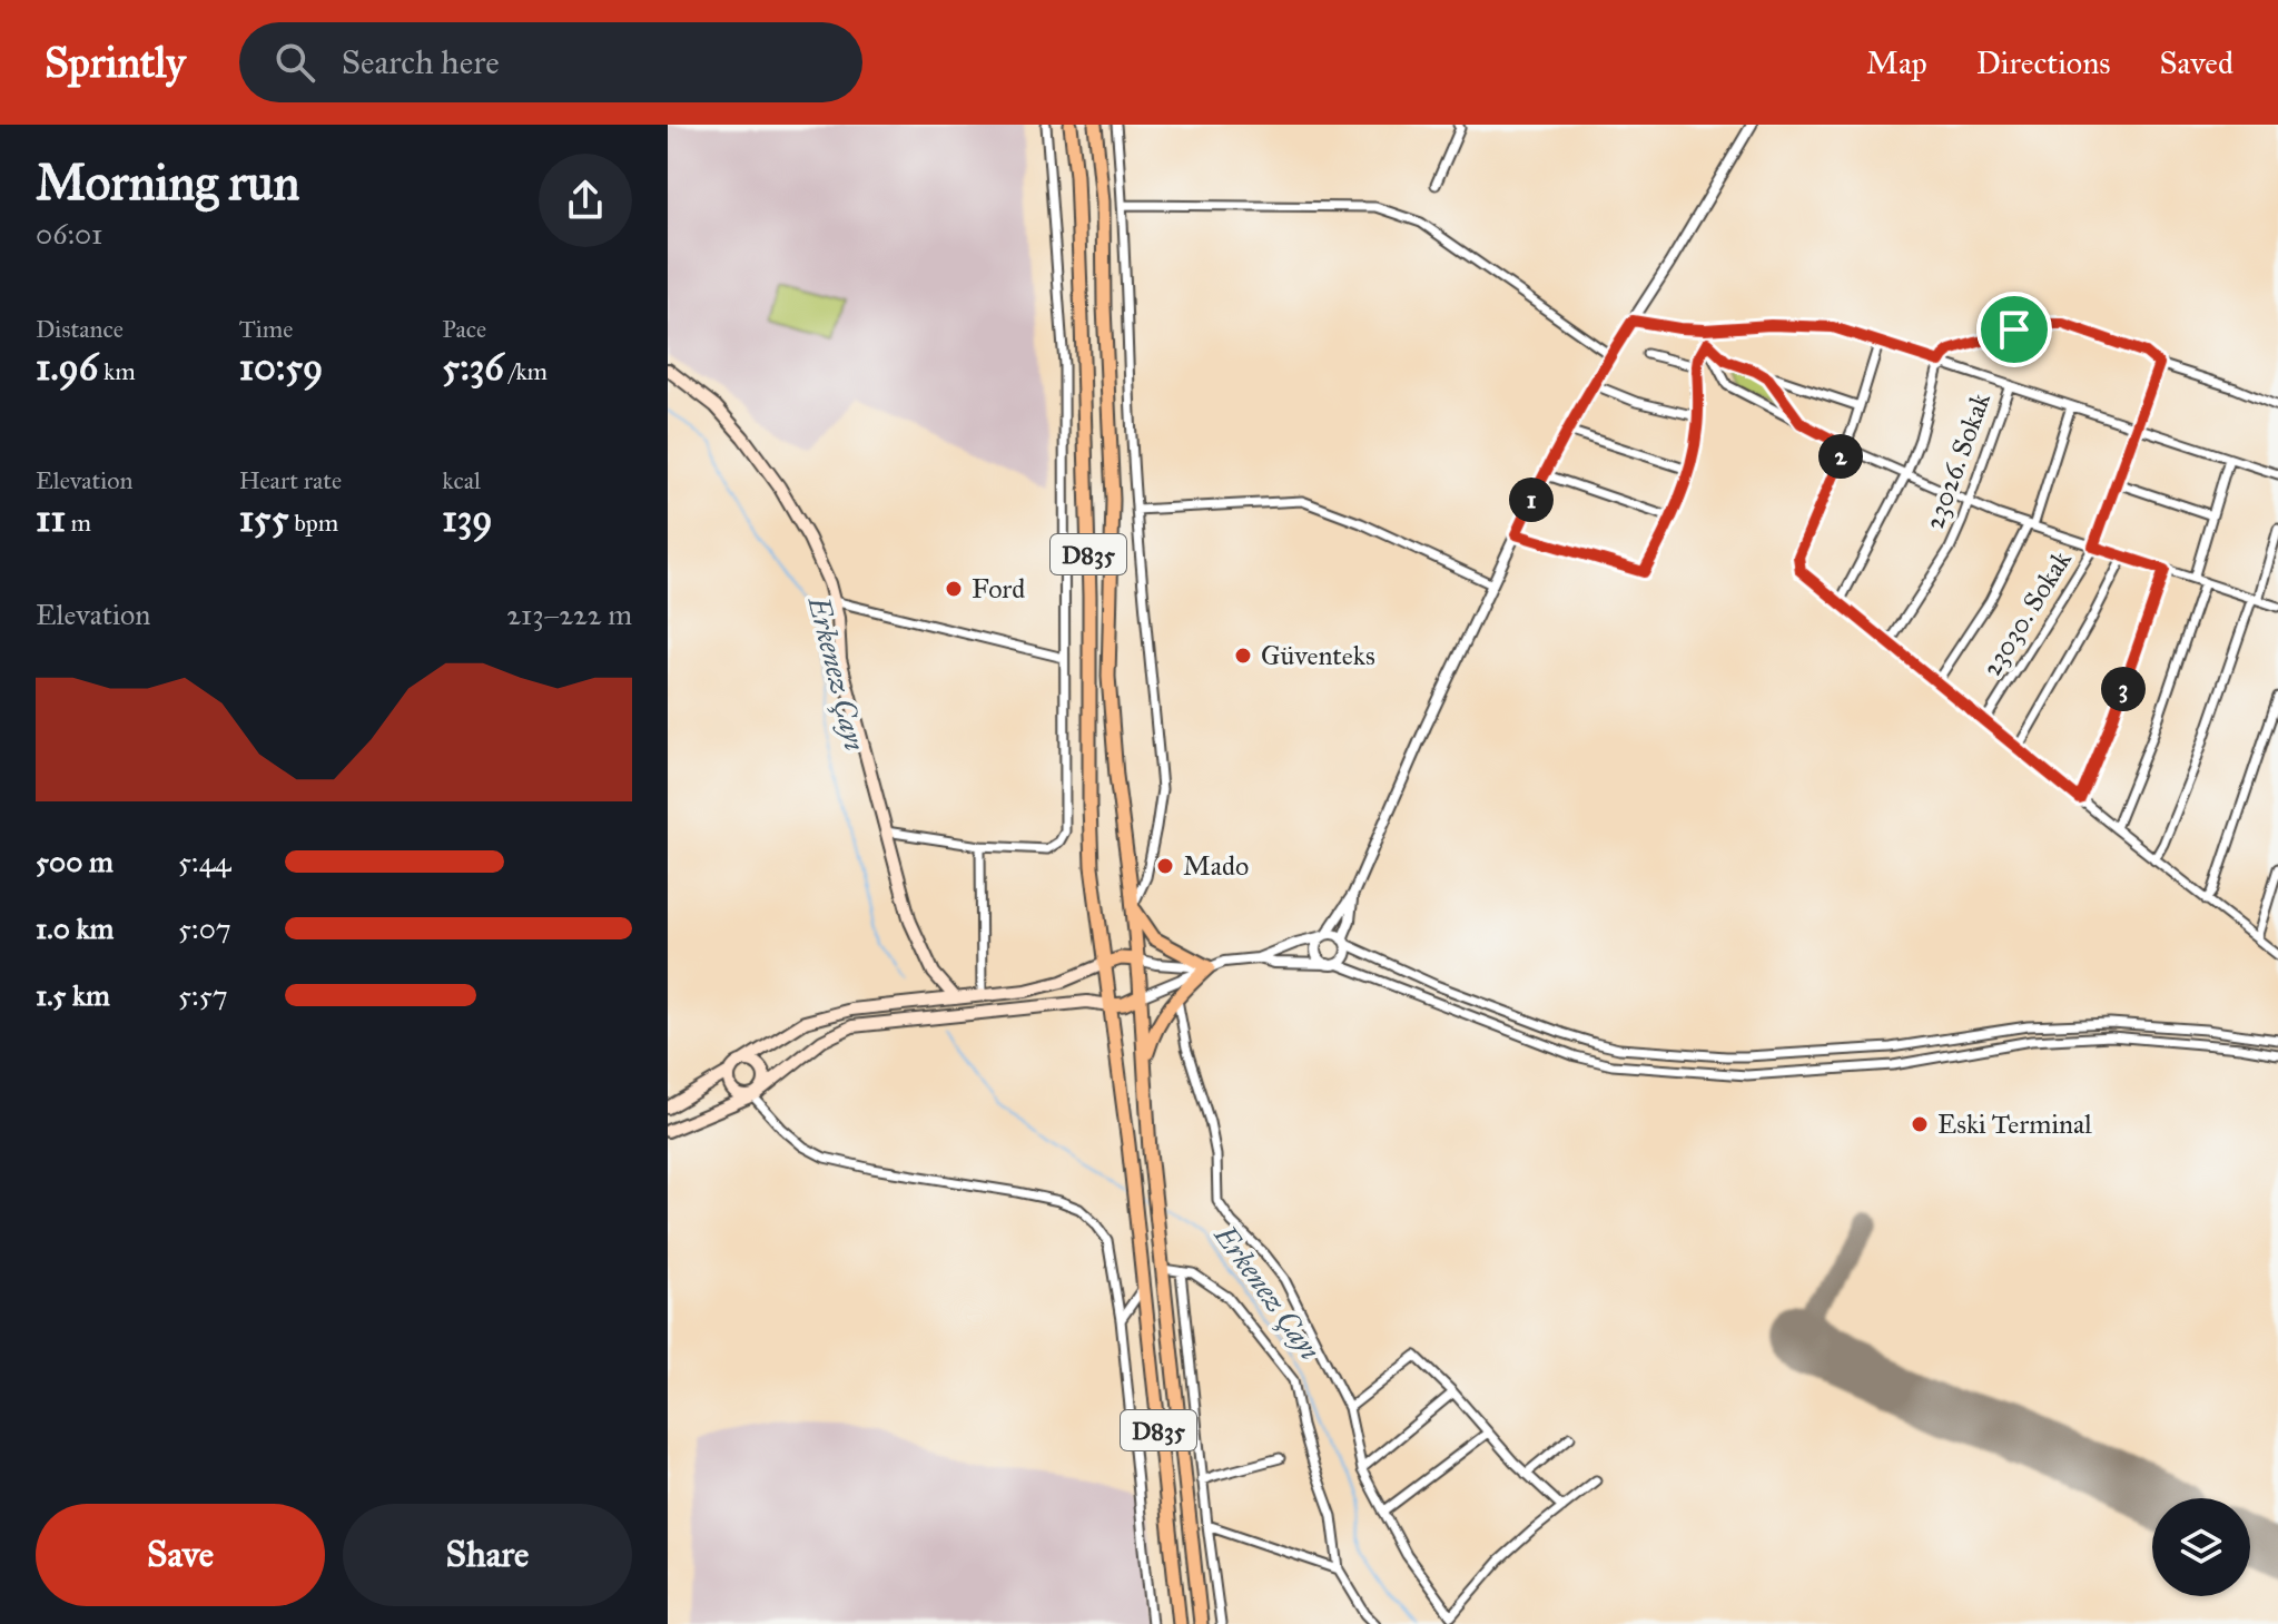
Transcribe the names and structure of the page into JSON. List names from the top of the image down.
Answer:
{
  "streets": {
    "highway": ["D835"],
    "street": ["23026. Sokak", "23030. Sokak"]
  },
  "water": ["Erkenez Çayı"],
  "places": [
    "Ford",
    "Güventeks",
    "Mado",
    "Eski Terminal"
  ],
  "page": {
    "header": "Sprintly",
    "search": "Search here",
    "nav": ["Map", "Directions", "Saved"],
    "heading": ["Morning run", "06:01"],
    "stats": [
      ["Distance", "1.96 km"],
      ["Time", "10:59"],
      ["Pace", "5:36 /km"],
      ["Elevation", "11 m"],
      ["Heart rate", "155 bpm"],
      ["kcal", "139"]
    ],
    "pins": ["2", "1", "3"],
    "chart": ["Elevation", "213–222 m"],
    "list": [
      {
        "name": "500 m",
        "note": "5:44"
      },
      {
        "name": "1.0 km",
        "note": "5:07"
      },
      {
        "name": "1.5 km",
        "note": "5:57"
      }
    ],
    "buttons": ["Save", "Share"]
  }
}
